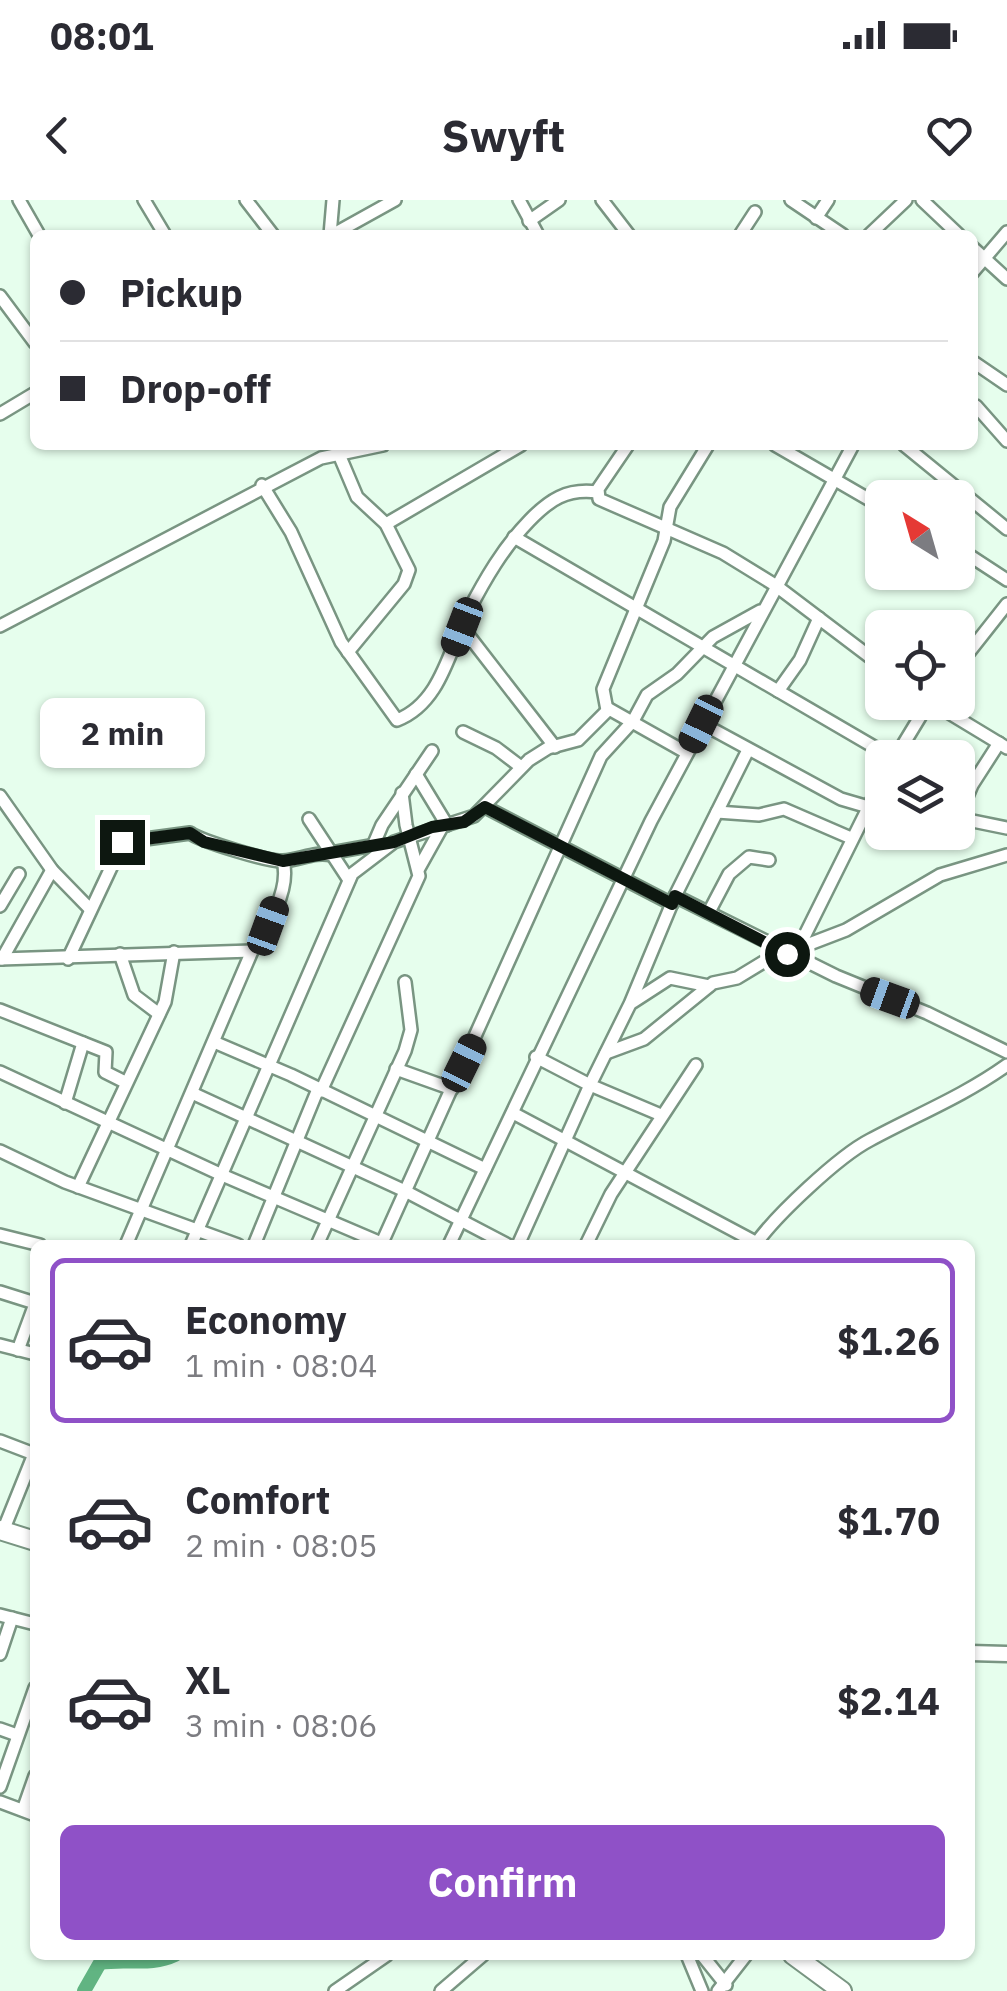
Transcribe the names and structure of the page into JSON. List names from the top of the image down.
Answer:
{
  "north": "top left",
  "page": {
    "status": "08:01",
    "header": "Swyft",
    "banner": ["Pickup", "Drop-off"],
    "bubble": "2 min",
    "list": [
      {
        "name": "Economy",
        "note": "1 min · 08:04",
        "value": "$1.26"
      },
      {
        "name": "Comfort",
        "note": "2 min · 08:05",
        "value": "$1.70"
      },
      {
        "name": "XL",
        "note": "3 min · 08:06",
        "value": "$2.14"
      }
    ],
    "buttons": "Confirm"
  }
}
